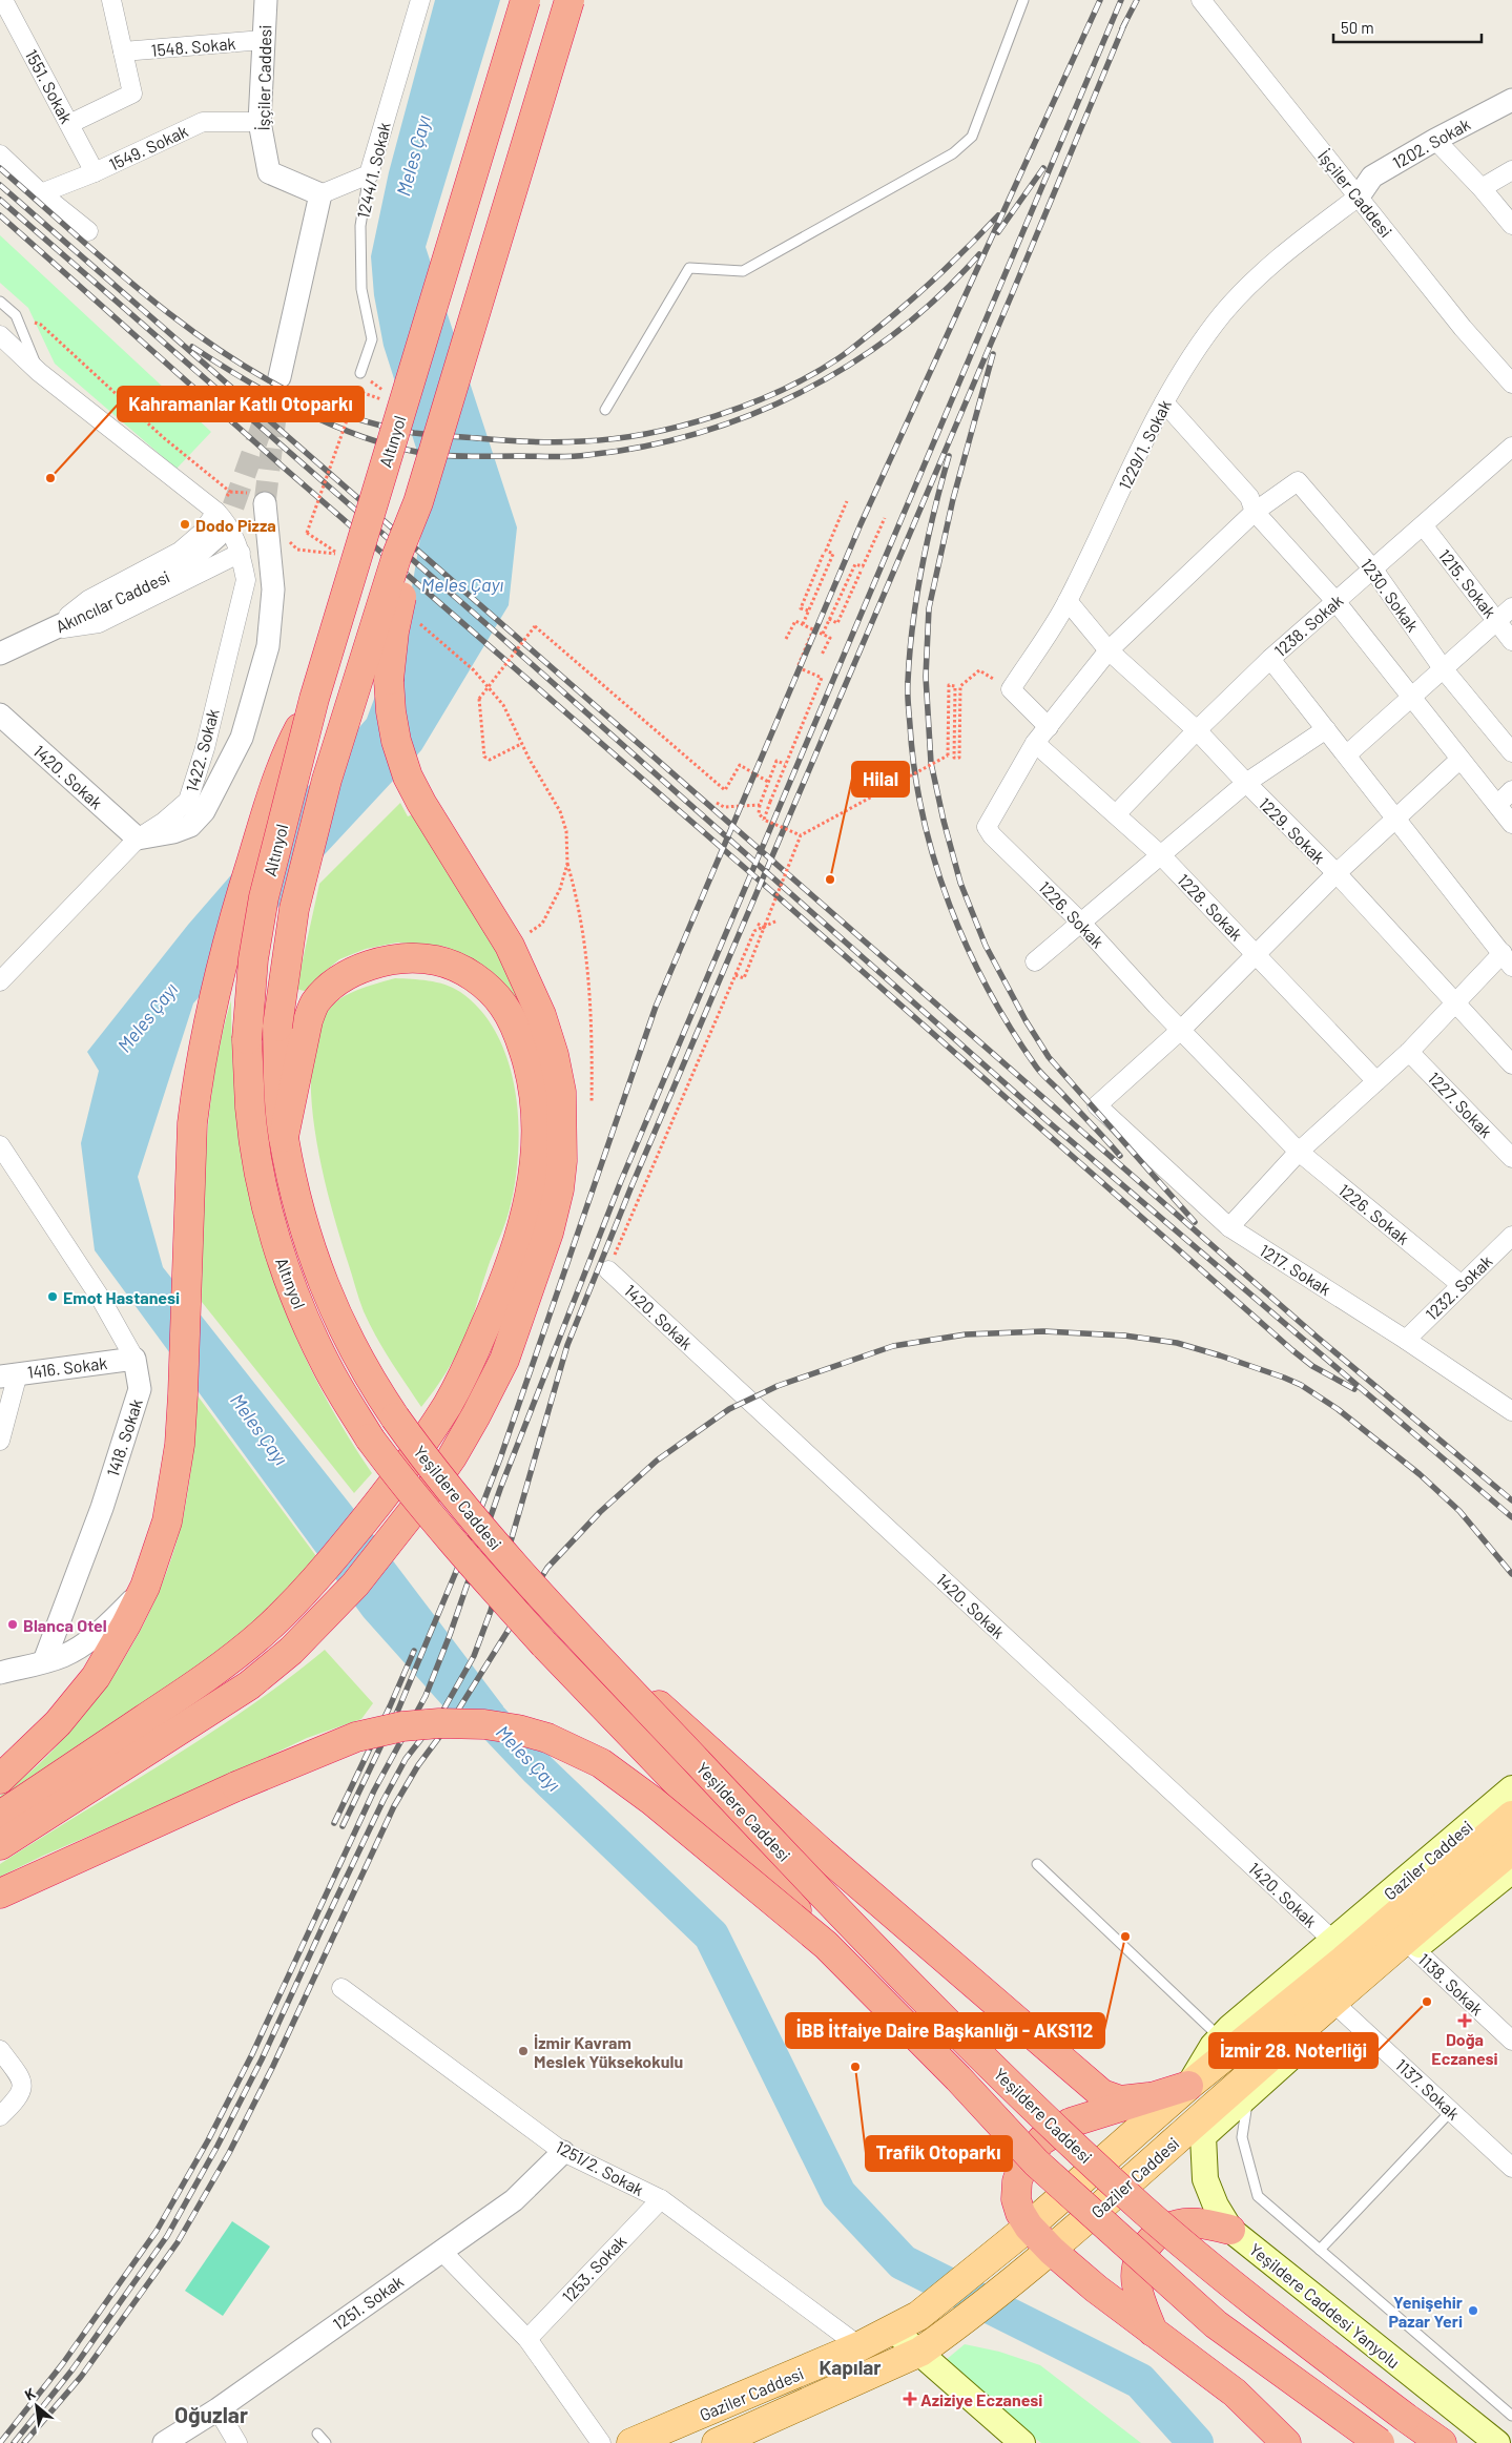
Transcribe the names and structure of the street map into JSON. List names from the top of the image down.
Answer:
{
  "streets": {
    "highway": ["Altınyol", "Yeşildere Caddesi"],
    "main road": ["Gaziler Caddesi", "Yeşildere Caddesi Yanyolu"],
    "street": [
      "1548. Sokak",
      "İşçiler Caddesi",
      "1551. Sokak",
      "1202. Sokak",
      "1549. Sokak",
      "1244/1. Sokak",
      "1229/1. Sokak",
      "1215. Sokak",
      "1230. Sokak",
      "Akıncılar Caddesi",
      "1238. Sokak",
      "1422. Sokak",
      "1420. Sokak",
      "1229. Sokak",
      "1228. Sokak",
      "1226. Sokak",
      "1227. Sokak",
      "1217. Sokak",
      "1232. Sokak",
      "1416. Sokak",
      "1418. Sokak",
      "1138. Sokak",
      "1137. Sokak",
      "1251/2. Sokak",
      "1253. Sokak",
      "1251. Sokak"
    ]
  },
  "crossings": [
    ["1548. Sokak", "İşçiler Caddesi"],
    ["İşçiler Caddesi", "1202. Sokak"],
    ["İşçiler Caddesi", "1549. Sokak"],
    ["İşçiler Caddesi", "1229/1. Sokak"],
    ["1551. Sokak", "1549. Sokak"],
    ["1202. Sokak", "1229/1. Sokak"],
    ["Altınyol", "Yeşildere Caddesi"],
    ["1229/1. Sokak", "1229. Sokak"],
    ["1215. Sokak", "1238. Sokak"],
    ["1230. Sokak", "1238. Sokak"],
    ["1230. Sokak", "1226. Sokak"],
    ["1238. Sokak", "1229. Sokak"],
    ["1238. Sokak", "1228. Sokak"],
    ["1422. Sokak", "1420. Sokak"],
    ["1420. Sokak", "Gaziler Caddesi"],
    ["1229. Sokak", "1226. Sokak"],
    ["1228. Sokak", "1226. Sokak"],
    ["1226. Sokak", "1217. Sokak"],
    ["1226. Sokak", "1232. Sokak"],
    ["1217. Sokak", "1232. Sokak"],
    ["1416. Sokak", "1418. Sokak"],
    ["Gaziler Caddesi", "1138. Sokak"],
    ["Gaziler Caddesi", "1137. Sokak"],
    ["Gaziler Caddesi", "1251/2. Sokak"],
    ["Gaziler Caddesi", "Yeşildere Caddesi Yanyolu"],
    ["1251/2. Sokak", "1253. Sokak"],
    ["1251/2. Sokak", "1251. Sokak"]
  ],
  "districts": ["Kapılar", "Oğuzlar"],
  "water": ["Meles Çayı"],
  "places": {
    "other": [
      "Kahramanlar Katlı Otoparkı",
      "Dodo Pizza",
      "Hilal",
      "Emot Hastanesi",
      "Blanca Otel",
      "İBB İtfaiye Daire Başkanlığı - AKS112",
      "İzmir 28. Noterliği",
      "İzmir Kavram Meslek Yüksekokulu",
      "Trafik Otoparkı",
      "Yenişehir Pazar Yeri"
    ],
    "health": ["Doğa Eczanesi", "Aziziye Eczanesi"]
  },
  "scale_bar": "50 m",
  "north": "top left"
}
